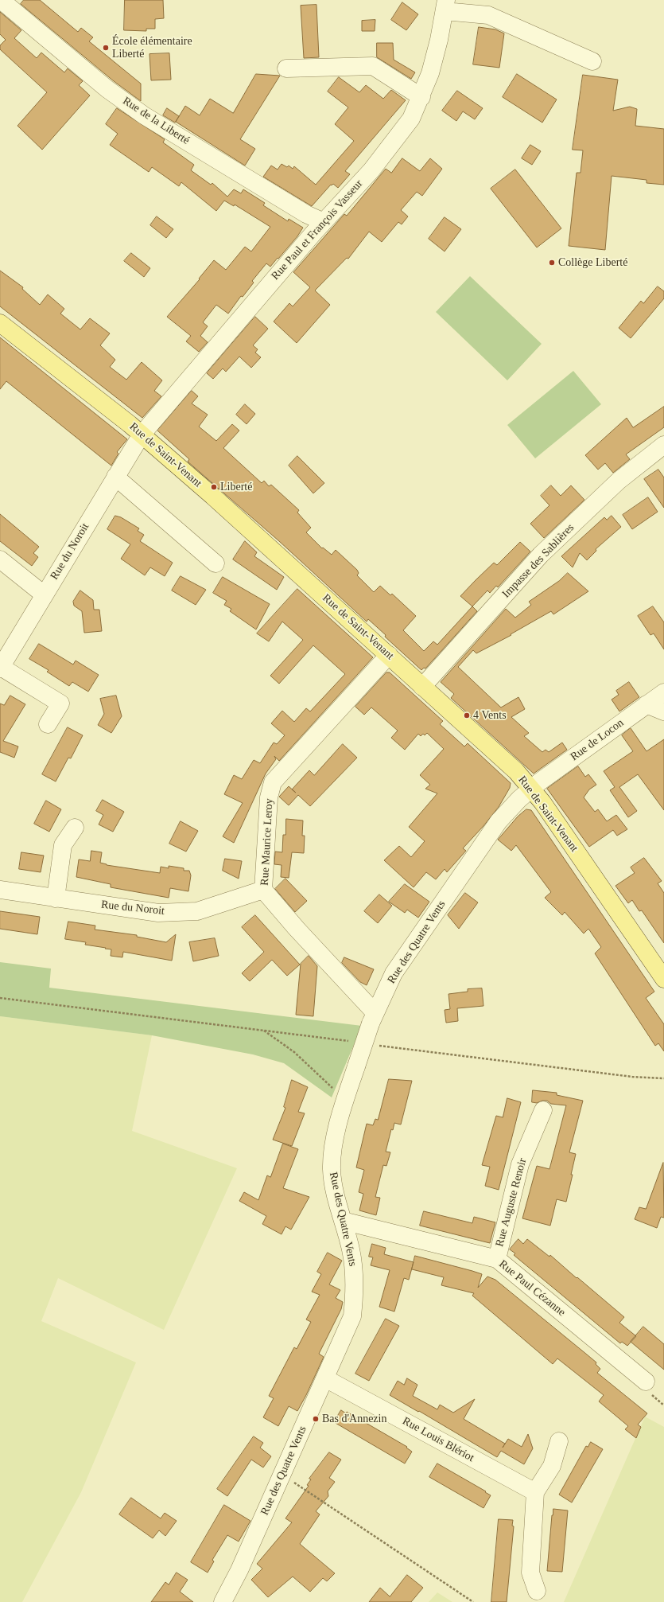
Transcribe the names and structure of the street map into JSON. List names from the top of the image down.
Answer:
{
  "streets": {
    "main road": ["Rue de Saint-Venant"],
    "street": [
      "Rue de la Liberté",
      "Rue Paul et François Vasseur",
      "Rue du Noroit",
      "Impasse des Sablières",
      "Rue de Locon",
      "Rue Maurice Leroy",
      "Rue des Quatre Vents",
      "Rue Auguste Renoir",
      "Rue Paul Cézanne",
      "Rue Louis Blériot"
    ]
  },
  "crossings": [
    ["Rue de la Liberté", "Rue Paul et François Vasseur"],
    ["Rue Paul et François Vasseur", "Rue de Saint-Venant"],
    ["Rue Paul et François Vasseur", "Rue du Noroit"],
    ["Rue de Saint-Venant", "Rue du Noroit"],
    ["Rue de Saint-Venant", "Impasse des Sablières"],
    ["Rue de Saint-Venant", "Rue de Locon"],
    ["Rue de Saint-Venant", "Rue Maurice Leroy"],
    ["Rue de Saint-Venant", "Rue des Quatre Vents"],
    ["Rue du Noroit", "Rue Maurice Leroy"],
    ["Rue de Locon", "Rue des Quatre Vents"],
    ["Rue Maurice Leroy", "Rue des Quatre Vents"],
    ["Rue des Quatre Vents", "Rue Paul Cézanne"],
    ["Rue des Quatre Vents", "Rue Louis Blériot"],
    ["Rue Auguste Renoir", "Rue Paul Cézanne"]
  ],
  "places": [
    "École élémentaire Liberté",
    "Collège Liberté",
    "Liberté",
    "4 Vents",
    "Bas d'Annezin"
  ]
}
